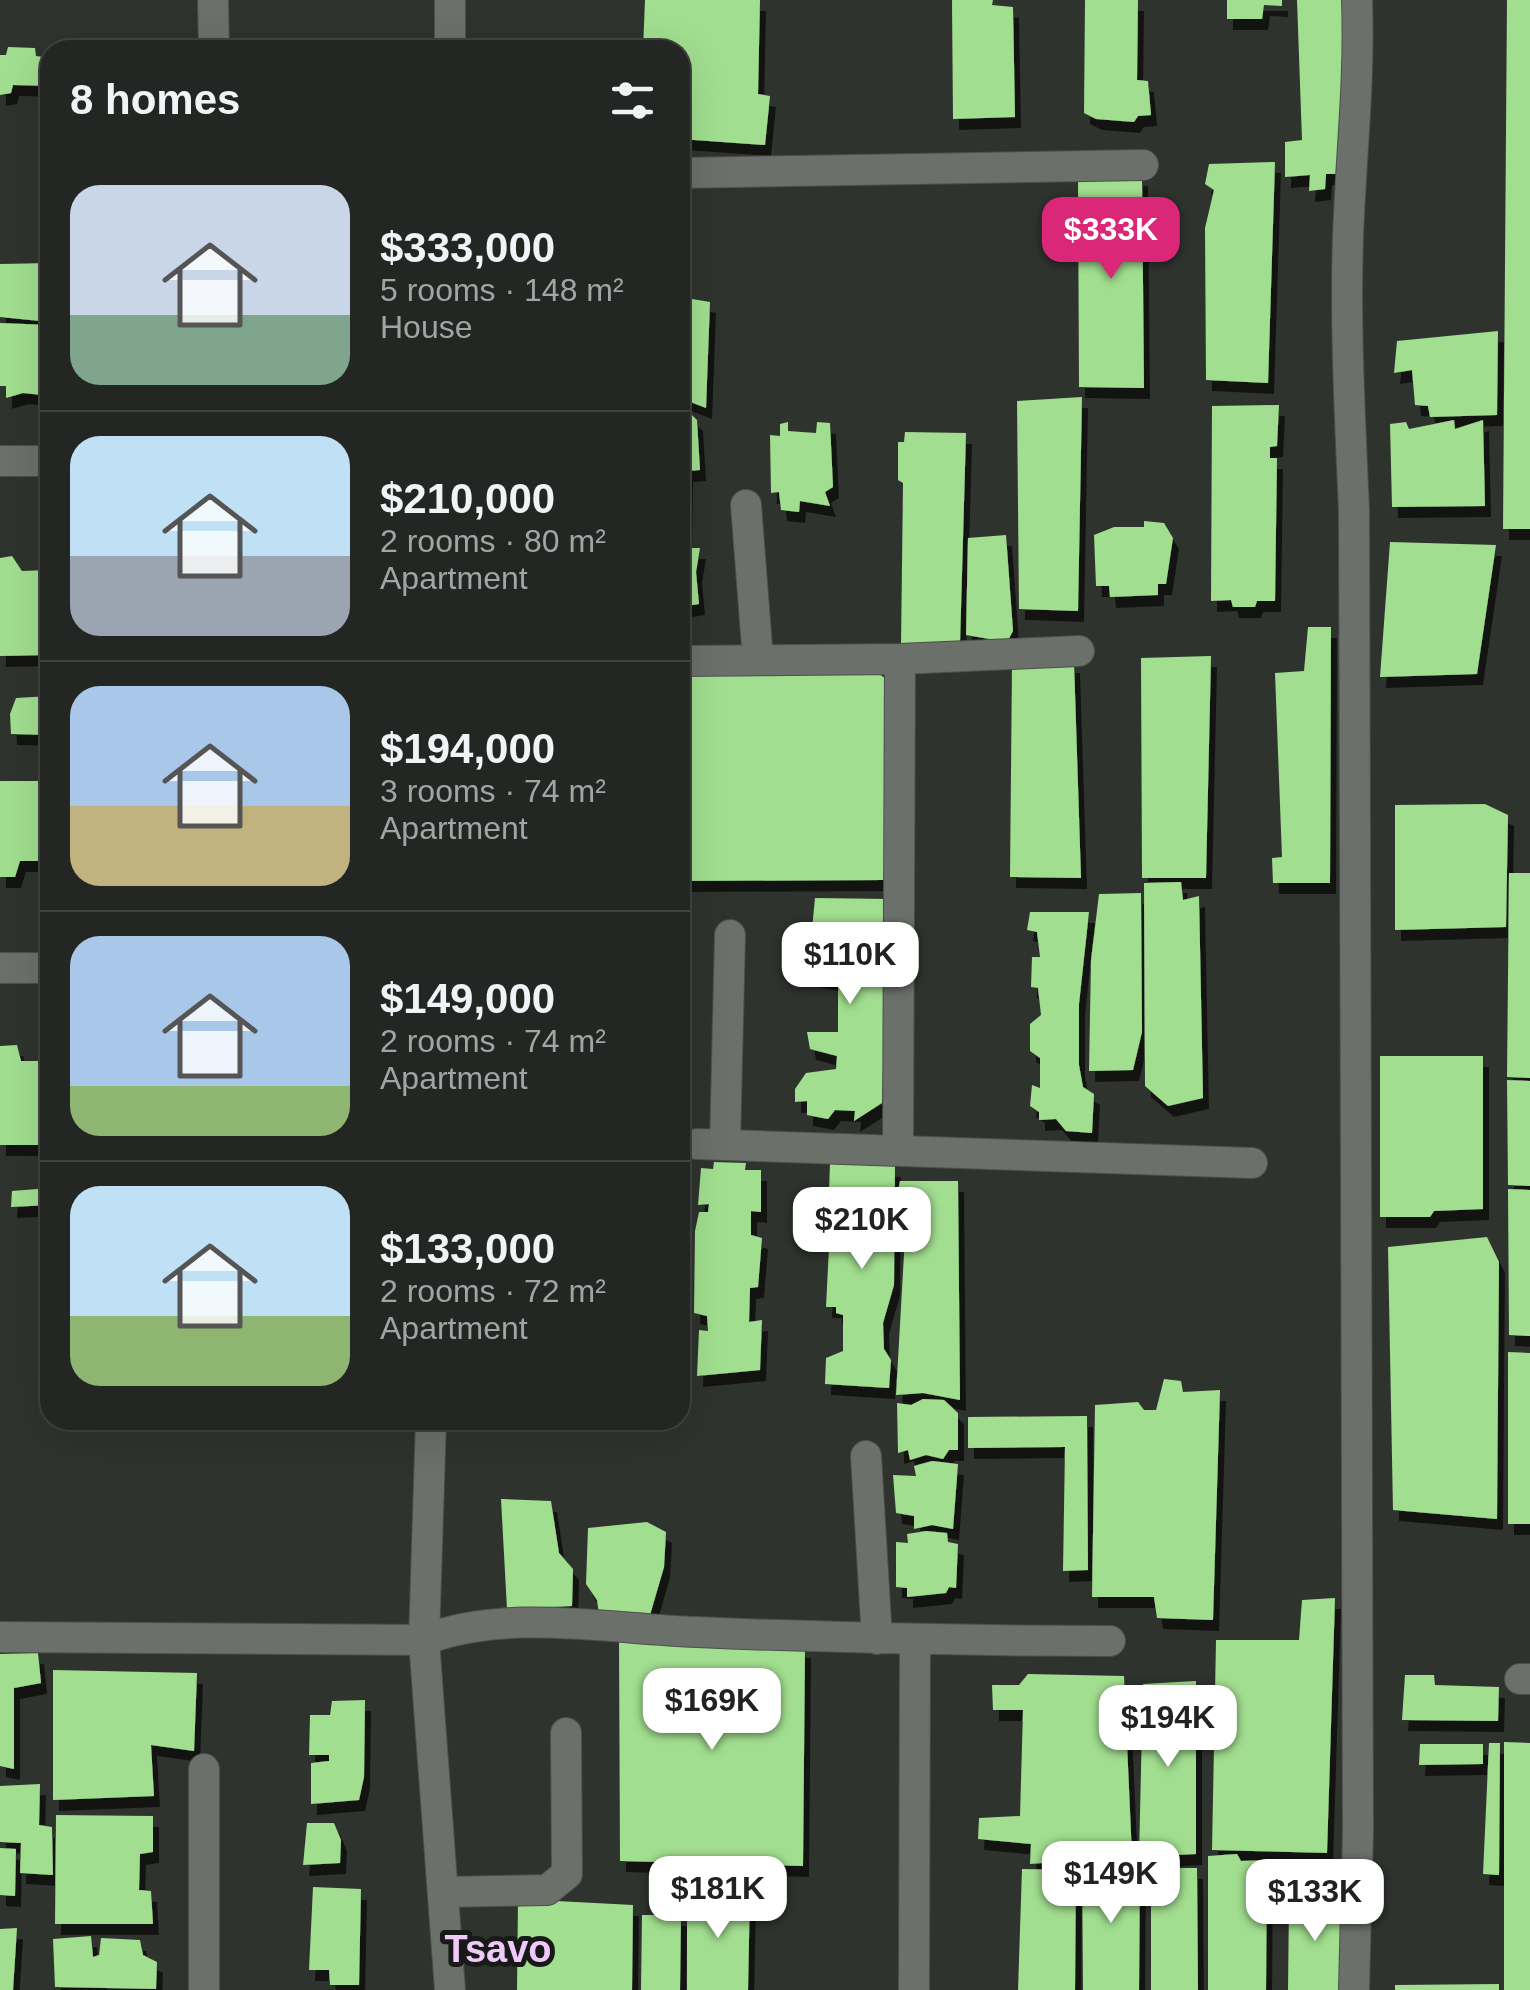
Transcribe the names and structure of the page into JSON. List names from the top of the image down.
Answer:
{
  "districts": ["Tsavo"],
  "page": {
    "heading": "8 homes",
    "list": [
      {
        "name": "$333,000",
        "note": "5 rooms · 148 m² · House"
      },
      {
        "name": "$210,000",
        "note": "2 rooms · 80 m² · Apartment"
      },
      {
        "name": "$194,000",
        "note": "3 rooms · 74 m² · Apartment"
      },
      {
        "name": "$149,000",
        "note": "2 rooms · 74 m² · Apartment"
      },
      {
        "name": "$133,000",
        "note": "2 rooms · 72 m² · Apartment"
      }
    ],
    "price": [
      "$333K",
      "$110K",
      "$210K",
      "$169K",
      "$194K",
      "$149K",
      "$181K",
      "$133K"
    ]
  }
}
